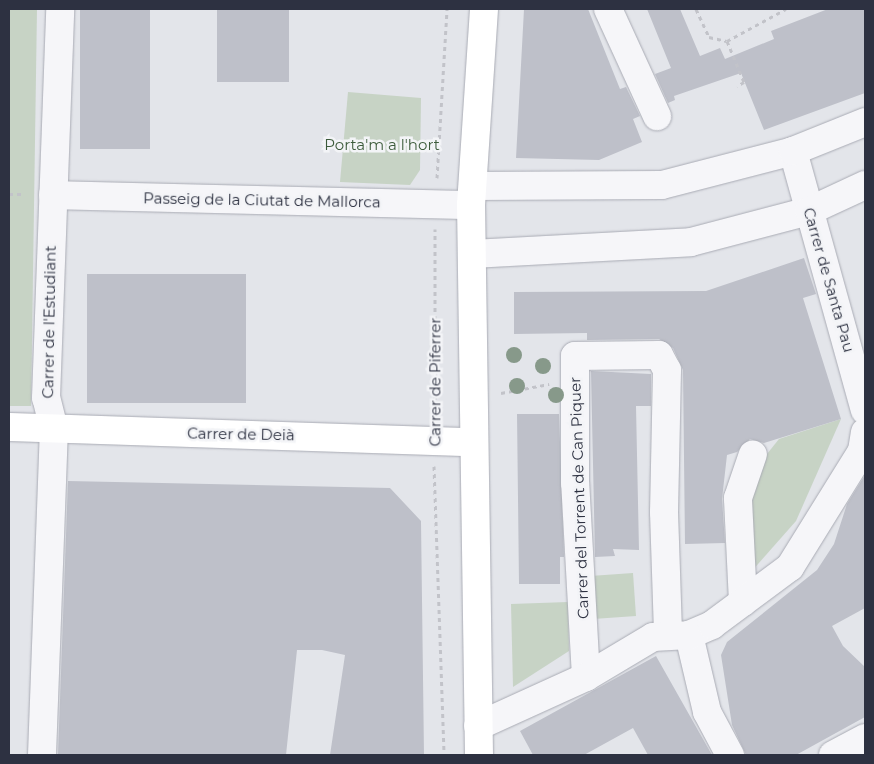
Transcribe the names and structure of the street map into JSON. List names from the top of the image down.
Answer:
{
  "streets": {
    "main road": ["Carrer de Deià"],
    "street": [
      "Passeig de la Ciutat de Mallorca",
      "Carrer de Santa Pau",
      "Carrer de l'Estudiant",
      "Carrer del Torrent de Can Piquer"
    ],
    "path": ["Carrer de Piferrer"]
  },
  "crossings": [
    ["Passeig de la Ciutat de Mallorca", "Carrer de Santa Pau"],
    ["Passeig de la Ciutat de Mallorca", "Carrer de l'Estudiant"],
    ["Passeig de la Ciutat de Mallorca", "Carrer de Piferrer"],
    ["Carrer de l'Estudiant", "Carrer de Deià"],
    ["Carrer de Piferrer", "Carrer de Deià"]
  ],
  "parks": ["Porta'm a l'hort"]
}
